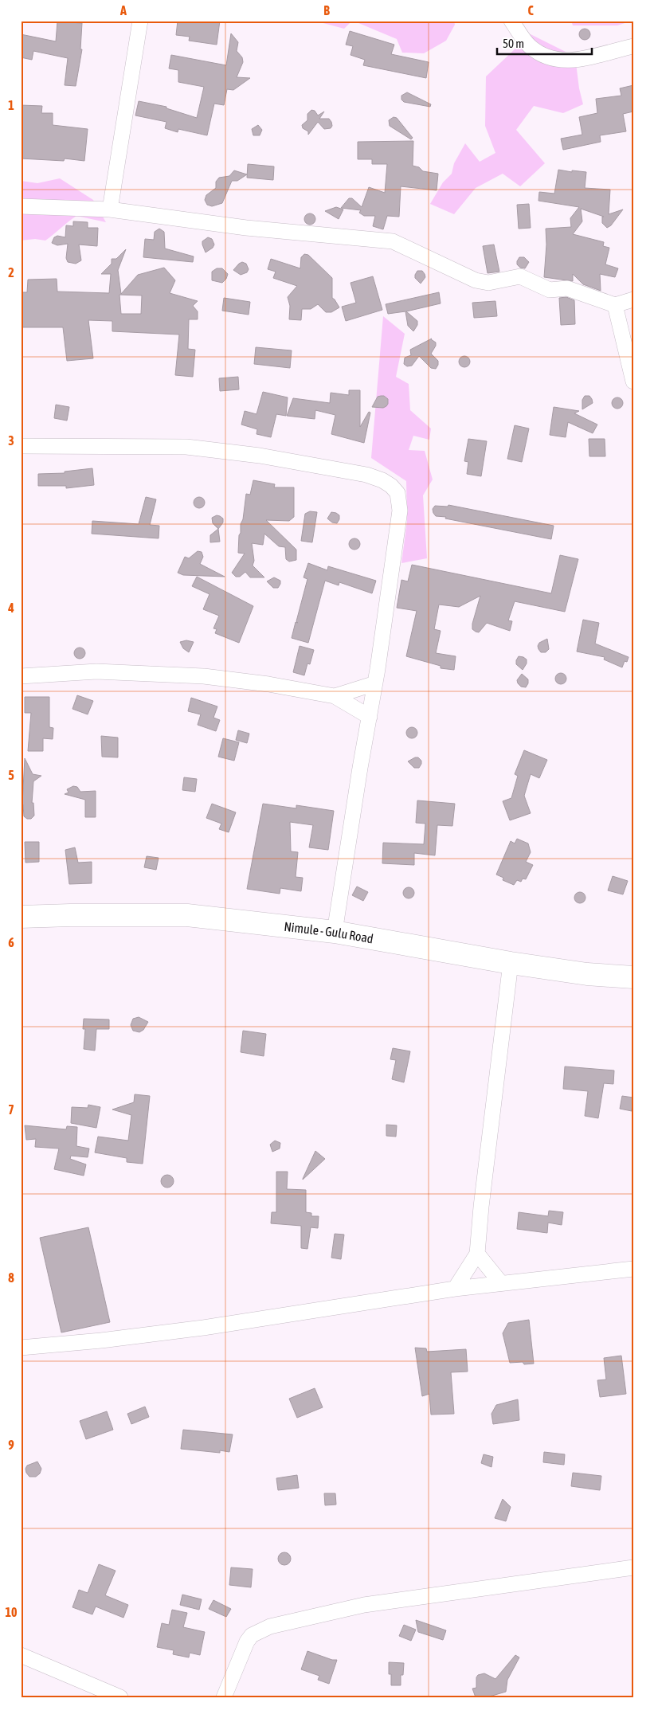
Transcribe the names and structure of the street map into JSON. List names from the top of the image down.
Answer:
{
  "streets": {
    "main road": ["Nimule - Gulu Road"]
  },
  "scale_bar": "50 m",
  "grid": {
    "columns": ["A", "B", "C"],
    "rows": [
      "1",
      "2",
      "3",
      "4",
      "5",
      "6",
      "7",
      "8",
      "9",
      "10"
    ]
  }
}
